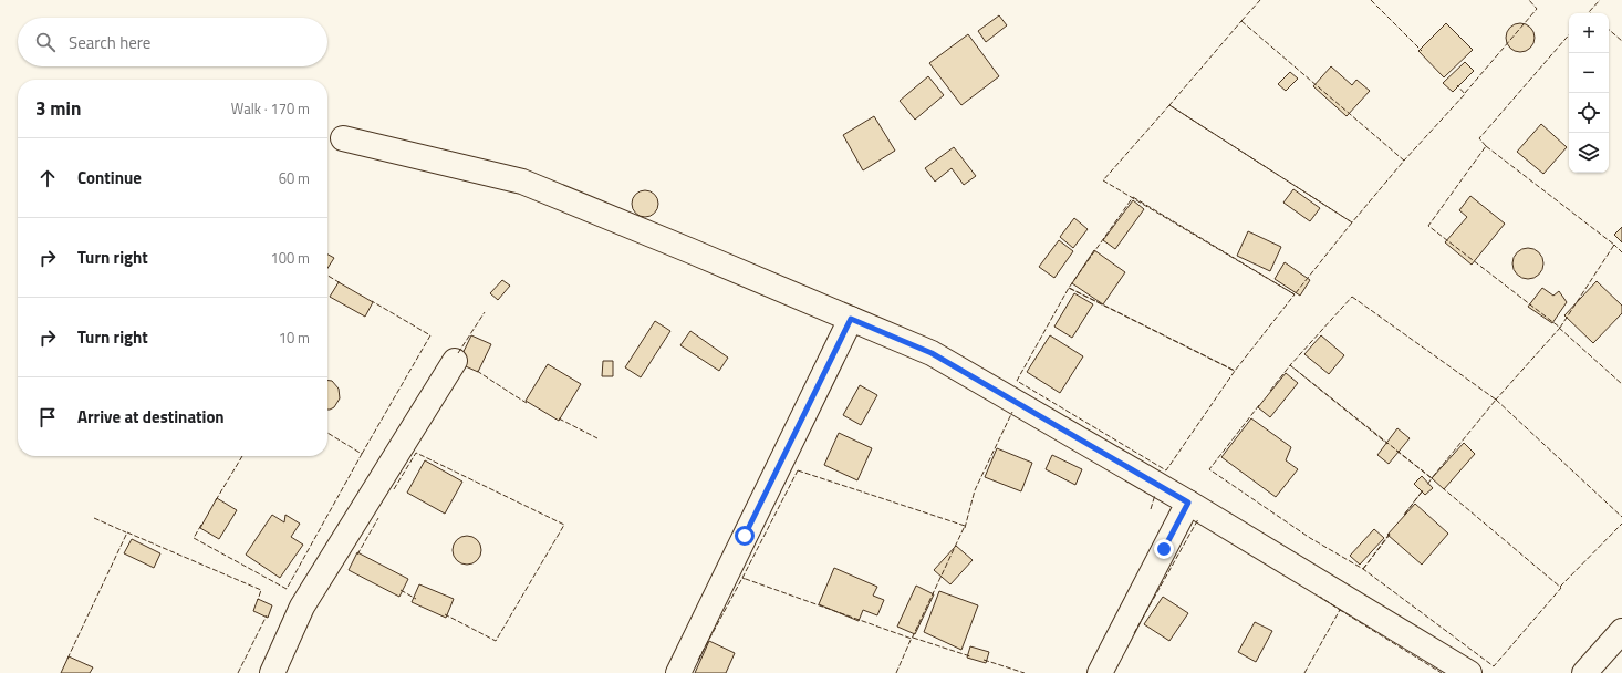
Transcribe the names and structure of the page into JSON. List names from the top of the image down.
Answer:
{
  "page": {
    "map_buttons": ["+", "−"],
    "search": "Search here",
    "heading": ["3 min", "Walk · 170 m"],
    "list": [
      ["Continue", "60 m"],
      ["Turn right", "100 m"],
      ["Turn right", "10 m"],
      "Arrive at destination"
    ]
  }
}
